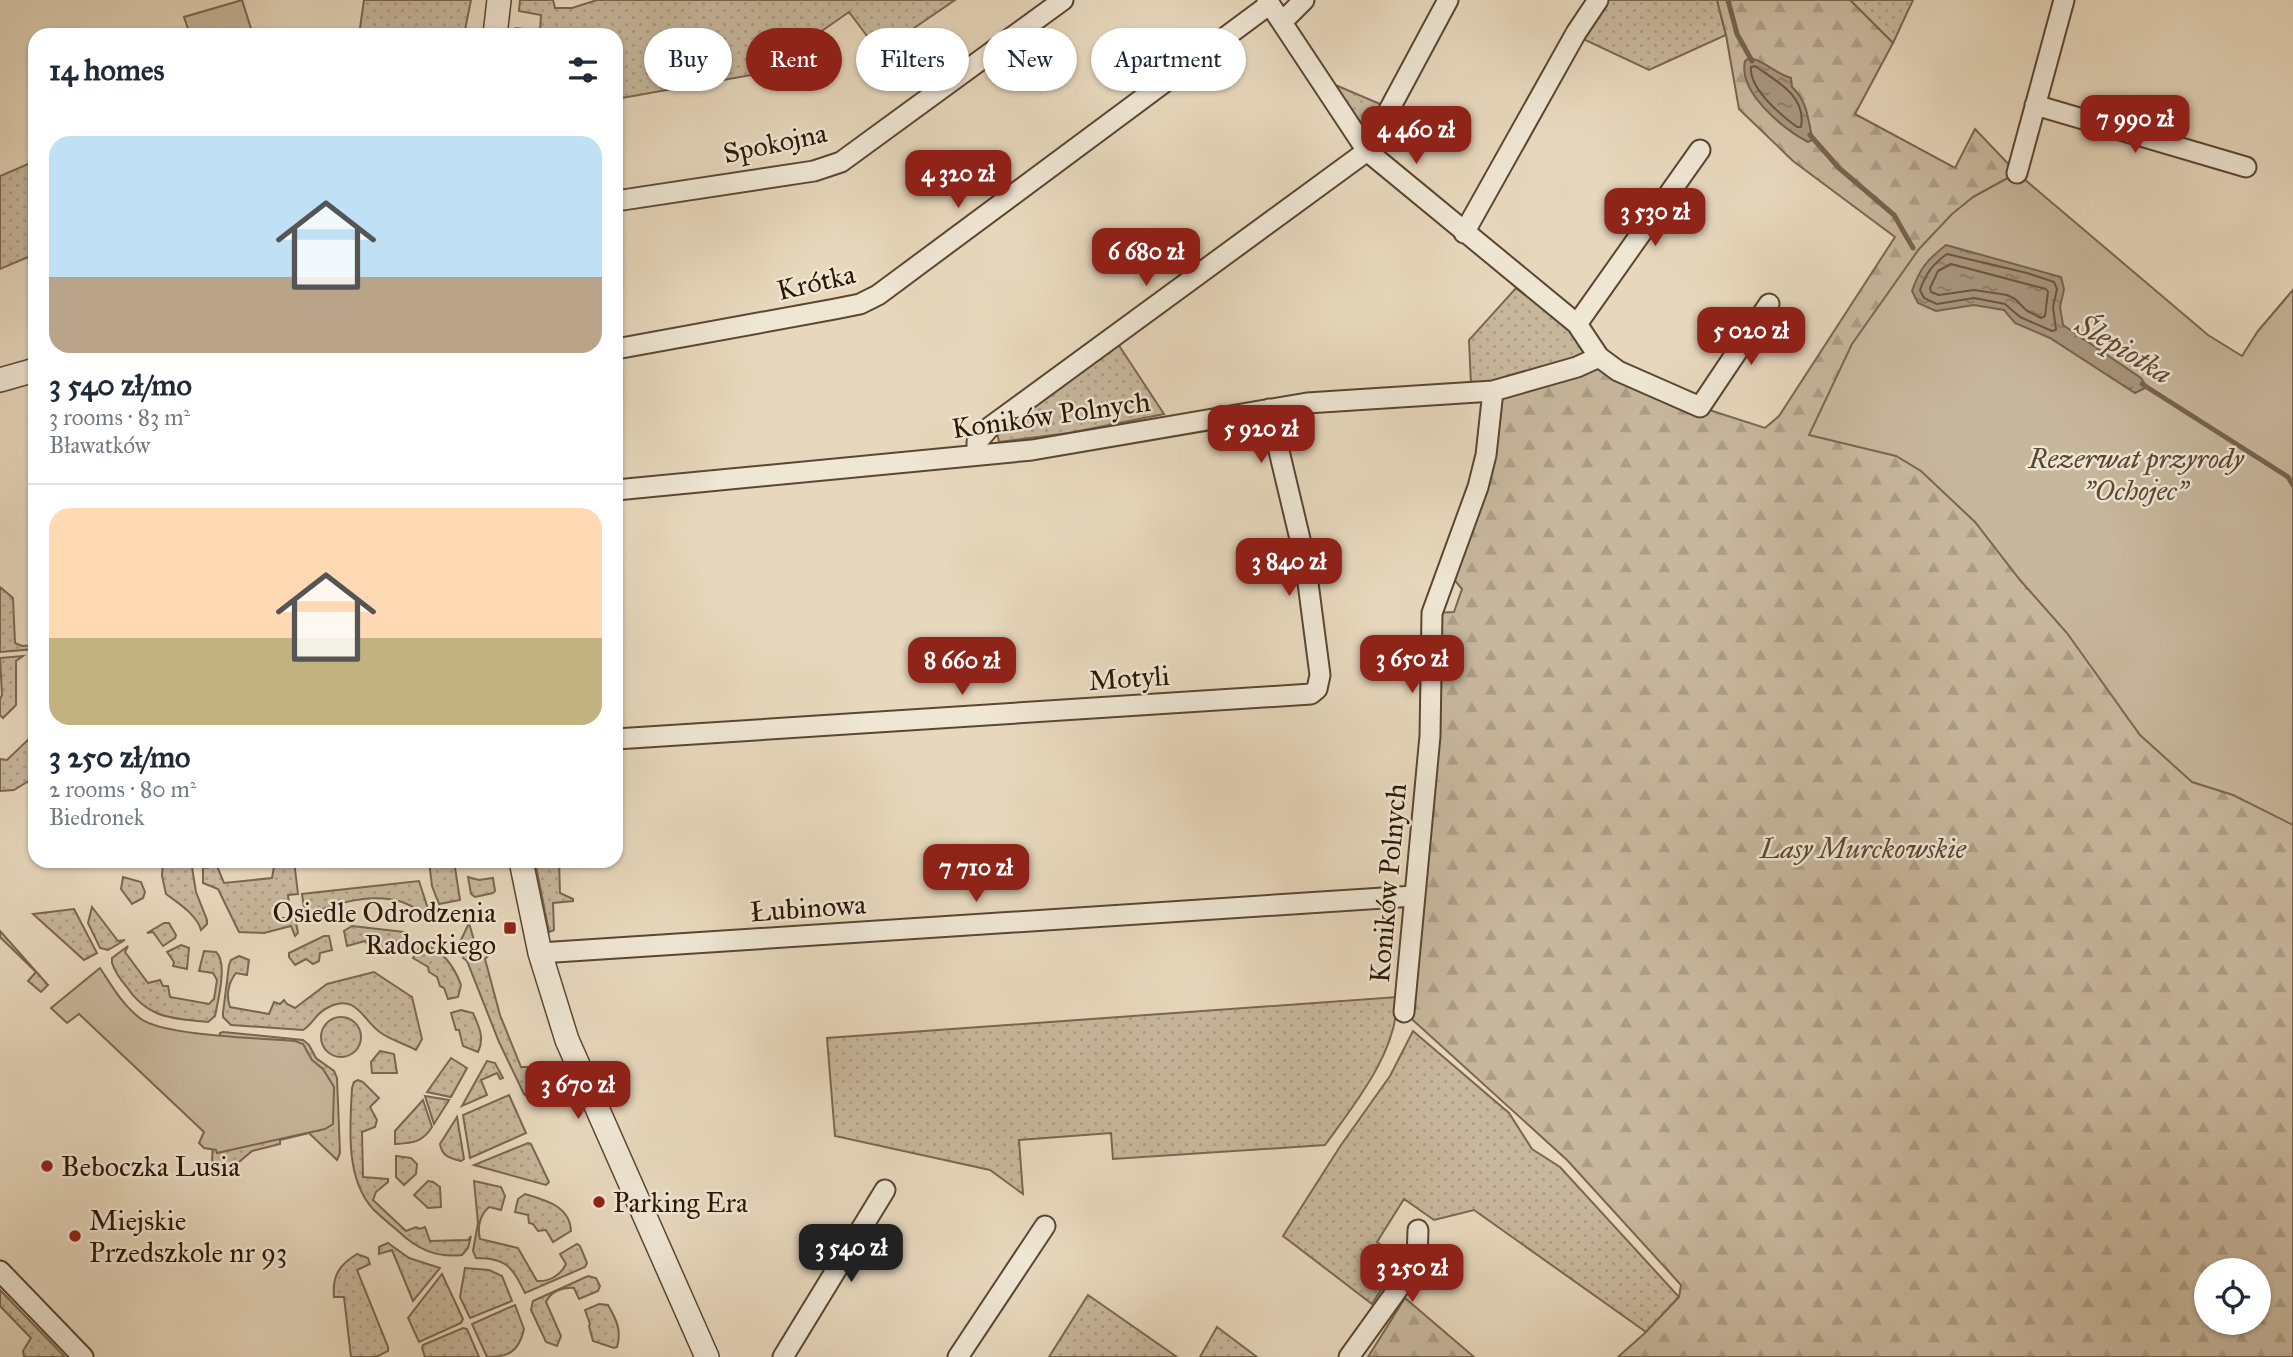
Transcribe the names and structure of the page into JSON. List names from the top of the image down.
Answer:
{
  "streets": {
    "street": [
      "Spokojna",
      "Krótka",
      "Koników Polnych",
      "Motyli",
      "Łubinowa"
    ]
  },
  "crossings": [
    ["Koników Polnych", "Motyli"],
    ["Koników Polnych", "Łubinowa"]
  ],
  "water": ["Ślepiotka"],
  "parks": ["Rezerwat przyrody \"Ochojec\"", "Lasy Murckowskie"],
  "places": {
    "transit": ["Osiedle Odrodzenia Radockiego"],
    "other": ["Beboczka Lusia", "Parking Era", "Miejskie Przedszkole nr 93"]
  },
  "page": {
    "chip": [
      "Buy",
      "Rent",
      "Filters",
      "New",
      "Apartment"
    ],
    "heading": "14 homes",
    "price": [
      "7 990 zł",
      "4 460 zł",
      "4 320 zł",
      "3 530 zł",
      "6 680 zł",
      "5 020 zł",
      "5 920 zł",
      "3 840 zł",
      "3 650 zł",
      "8 660 zł",
      "7 710 zł",
      "3 670 zł",
      "3 540 zł",
      "3 250 zł"
    ],
    "list": [
      {
        "name": "3 540 zł/mo",
        "note": "3 rooms · 83 m² · Bławatków"
      },
      {
        "name": "3 250 zł/mo",
        "note": "2 rooms · 80 m² · Biedronek"
      }
    ]
  }
}
